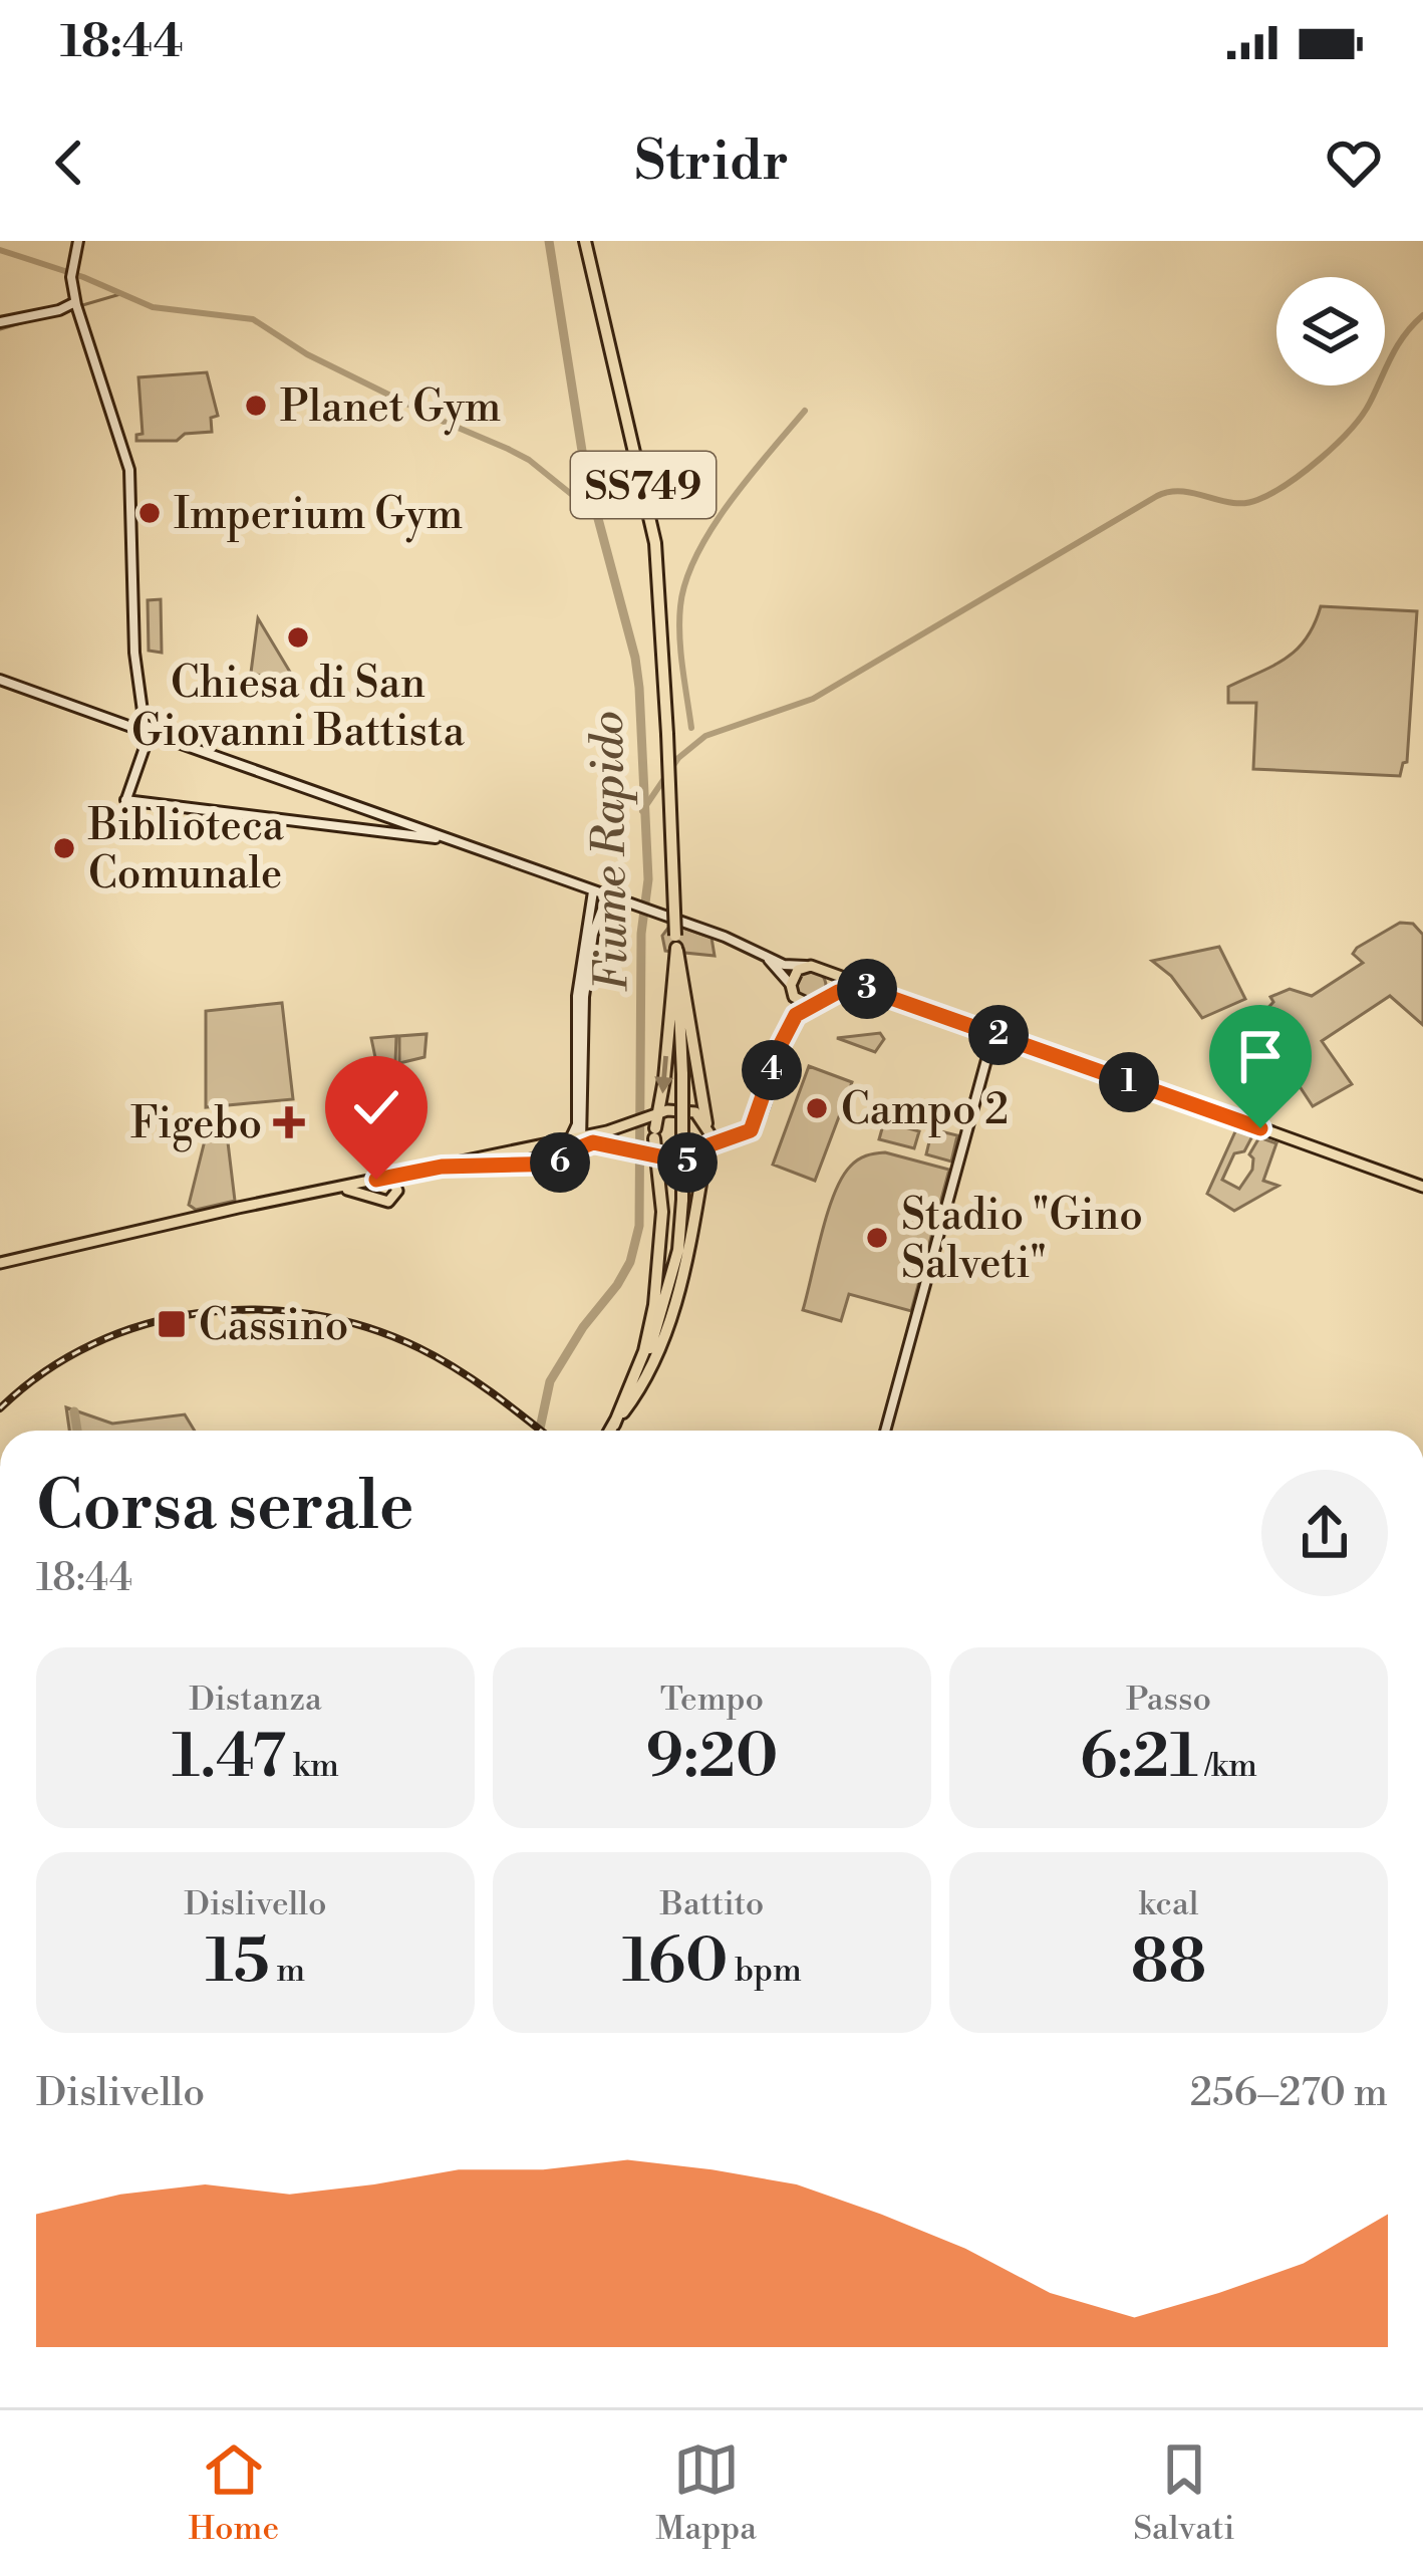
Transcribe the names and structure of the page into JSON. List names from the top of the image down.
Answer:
{
  "streets": {
    "highway": ["SS749"]
  },
  "water": ["Fiume Rapido"],
  "places": {
    "other": [
      "Planet Gym",
      "Imperium Gym",
      "Chiesa di San Giovanni Battista",
      "Biblioteca Comunale",
      "Campo 2",
      "Stadio \"Gino Salveti\""
    ],
    "health": ["Figebo"],
    "transit": ["Cassino"]
  },
  "page": {
    "status": "18:44",
    "header": "Stridr",
    "pins": [
      "3",
      "2",
      "4",
      "1",
      "5",
      "6"
    ],
    "heading": ["Corsa serale", "18:44"],
    "stats": [
      ["Distanza", "1.47 km"],
      ["Tempo", "9:20"],
      ["Passo", "6:21 /km"],
      ["Dislivello", "15 m"],
      ["Battito", "160 bpm"],
      ["kcal", "88"]
    ],
    "chart": ["Dislivello", "256–270 m"],
    "tabs": ["Home", "Mappa", "Salvati"]
  }
}
